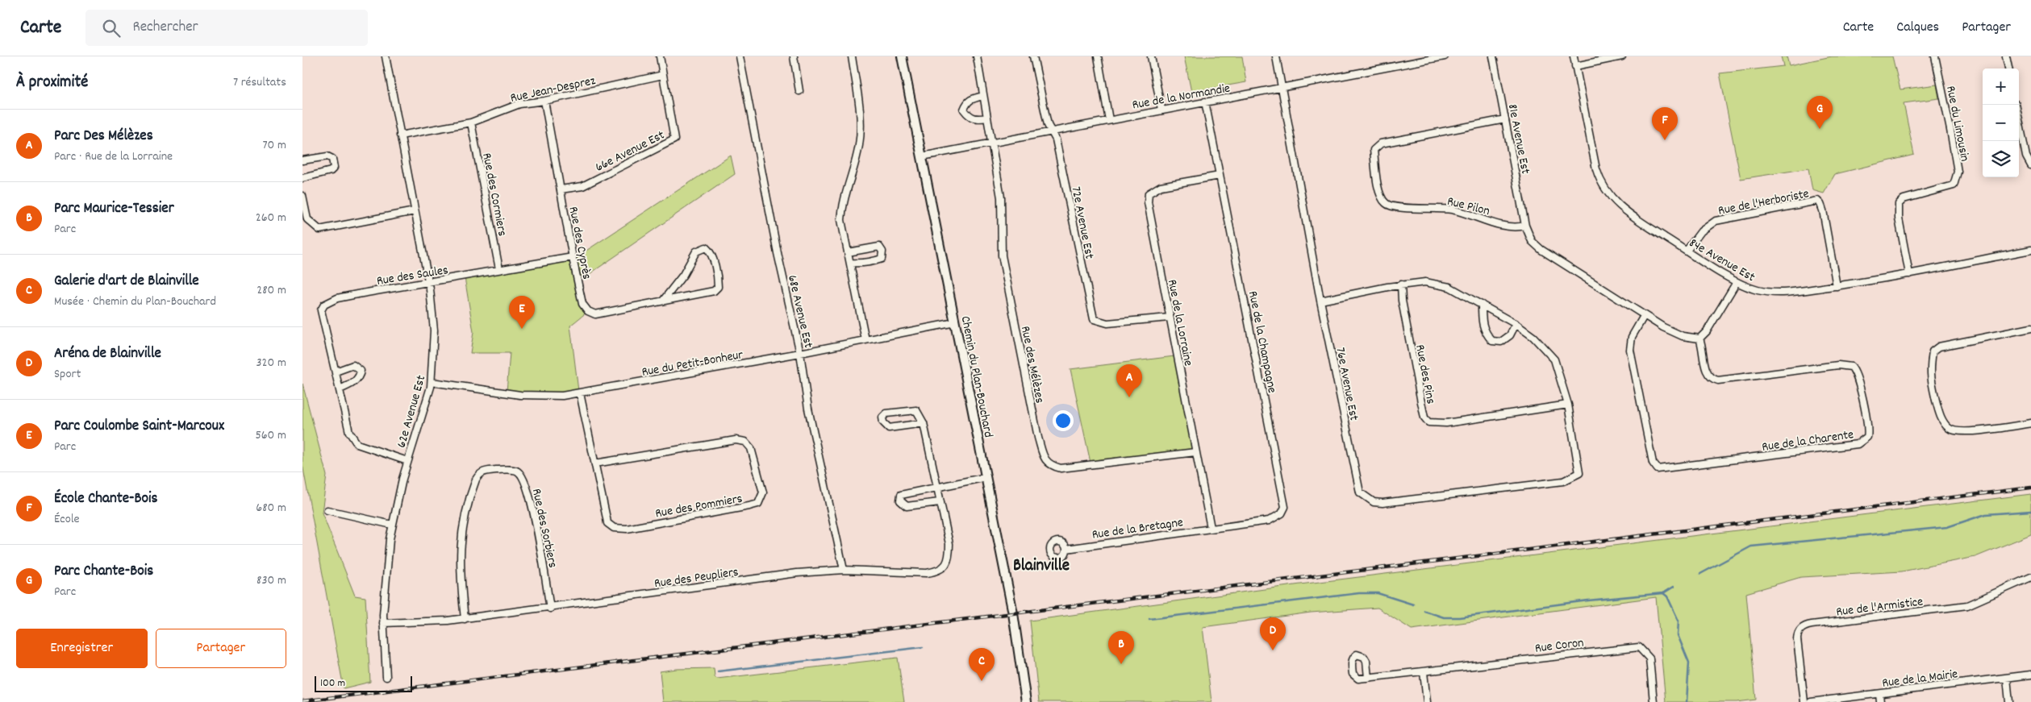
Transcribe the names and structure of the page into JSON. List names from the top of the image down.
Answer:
{
  "streets": {
    "street": [
      "Rue Jean-Desprez",
      "Rue de la Normandie",
      "Rue du Limousin",
      "81e Avenue Est",
      "66e Avenue Est",
      "Rue des Cormiers",
      "Rue de l'Herboriste",
      "Rue Pilon",
      "72e Avenue Est",
      "Rue des Cyprès",
      "84e Avenue Est",
      "Rue des Saules",
      "68e Avenue Est",
      "Rue de la Lorraine",
      "Rue de la Champagne",
      "Rue du Petit-Bonheur",
      "Rue des Mélèzes",
      "Rue des Pins",
      "Chemin du Plan-Bouchard",
      "76e Avenue Est",
      "62e Avenue Est",
      "Rue de la Charente",
      "Rue des Pommiers",
      "Rue de la Bretagne",
      "Rue des Sorbiers",
      "Rue des Peupliers",
      "Rue de l'Armistice",
      "Rue Coron",
      "Rue de la Mairie"
    ]
  },
  "crossings": [
    ["Rue Jean-Desprez", "66e Avenue Est"],
    ["Rue Jean-Desprez", "Rue des Cormiers"],
    ["Rue Jean-Desprez", "Rue des Cyprès"],
    ["Rue Jean-Desprez", "62e Avenue Est"],
    ["Rue de la Normandie", "72e Avenue Est"],
    ["Rue de la Normandie", "Rue de la Champagne"],
    ["Rue de la Normandie", "Rue des Mélèzes"],
    ["Rue de la Normandie", "Chemin du Plan-Bouchard"],
    ["Rue de la Normandie", "76e Avenue Est"],
    ["Rue du Limousin", "84e Avenue Est"],
    ["81e Avenue Est", "Rue Pilon"],
    ["66e Avenue Est", "Rue des Cyprès"],
    ["Rue des Cormiers", "Rue des Saules"],
    ["Rue de l'Herboriste", "84e Avenue Est"],
    ["72e Avenue Est", "Rue de la Lorraine"],
    ["Rue des Cyprès", "Rue des Saules"],
    ["Rue des Saules", "62e Avenue Est"],
    ["68e Avenue Est", "Rue du Petit-Bonheur"],
    ["68e Avenue Est", "Rue des Peupliers"],
    ["Rue de la Lorraine", "Rue de la Champagne"],
    ["Rue de la Lorraine", "Rue des Mélèzes"],
    ["Rue de la Lorraine", "Rue de la Bretagne"],
    ["Rue de la Champagne", "Rue de la Bretagne"],
    ["Rue du Petit-Bonheur", "Chemin du Plan-Bouchard"],
    ["Rue du Petit-Bonheur", "62e Avenue Est"],
    ["Rue du Petit-Bonheur", "Rue des Pommiers"],
    ["Rue des Pins", "76e Avenue Est"],
    ["62e Avenue Est", "Rue des Peupliers"],
    ["Rue des Sorbiers", "Rue des Peupliers"]
  ],
  "districts": ["Blainville"],
  "scale_bar": "100 m",
  "page": {
    "header": "Carte",
    "search": "Rechercher",
    "nav": ["Carte", "Calques", "Partager"],
    "heading": ["À proximité", "7 résultats"],
    "map_buttons": ["+", "−"],
    "pins": [
      "G",
      "F",
      "E",
      "A",
      "D",
      "B",
      "C"
    ],
    "list": [
      {
        "mark": "A",
        "name": "Parc Des Mélèzes",
        "note": "Parc · Rue de la Lorraine",
        "value": "70 m"
      },
      {
        "mark": "B",
        "name": "Parc Maurice-Tessier",
        "note": "Parc",
        "value": "260 m"
      },
      {
        "mark": "C",
        "name": "Galerie d'art de Blainville",
        "note": "Musée · Chemin du Plan-Bouchard",
        "value": "280 m"
      },
      {
        "mark": "D",
        "name": "Aréna de Blainville",
        "note": "Sport",
        "value": "320 m"
      },
      {
        "mark": "E",
        "name": "Parc Coulombe Saint-Marcoux",
        "note": "Parc",
        "value": "560 m"
      },
      {
        "mark": "F",
        "name": "École Chante-Bois",
        "note": "École",
        "value": "680 m"
      },
      {
        "mark": "G",
        "name": "Parc Chante-Bois",
        "note": "Parc",
        "value": "830 m"
      }
    ],
    "buttons": ["Enregistrer", "Partager"],
    "scale": "100 m"
  }
}
